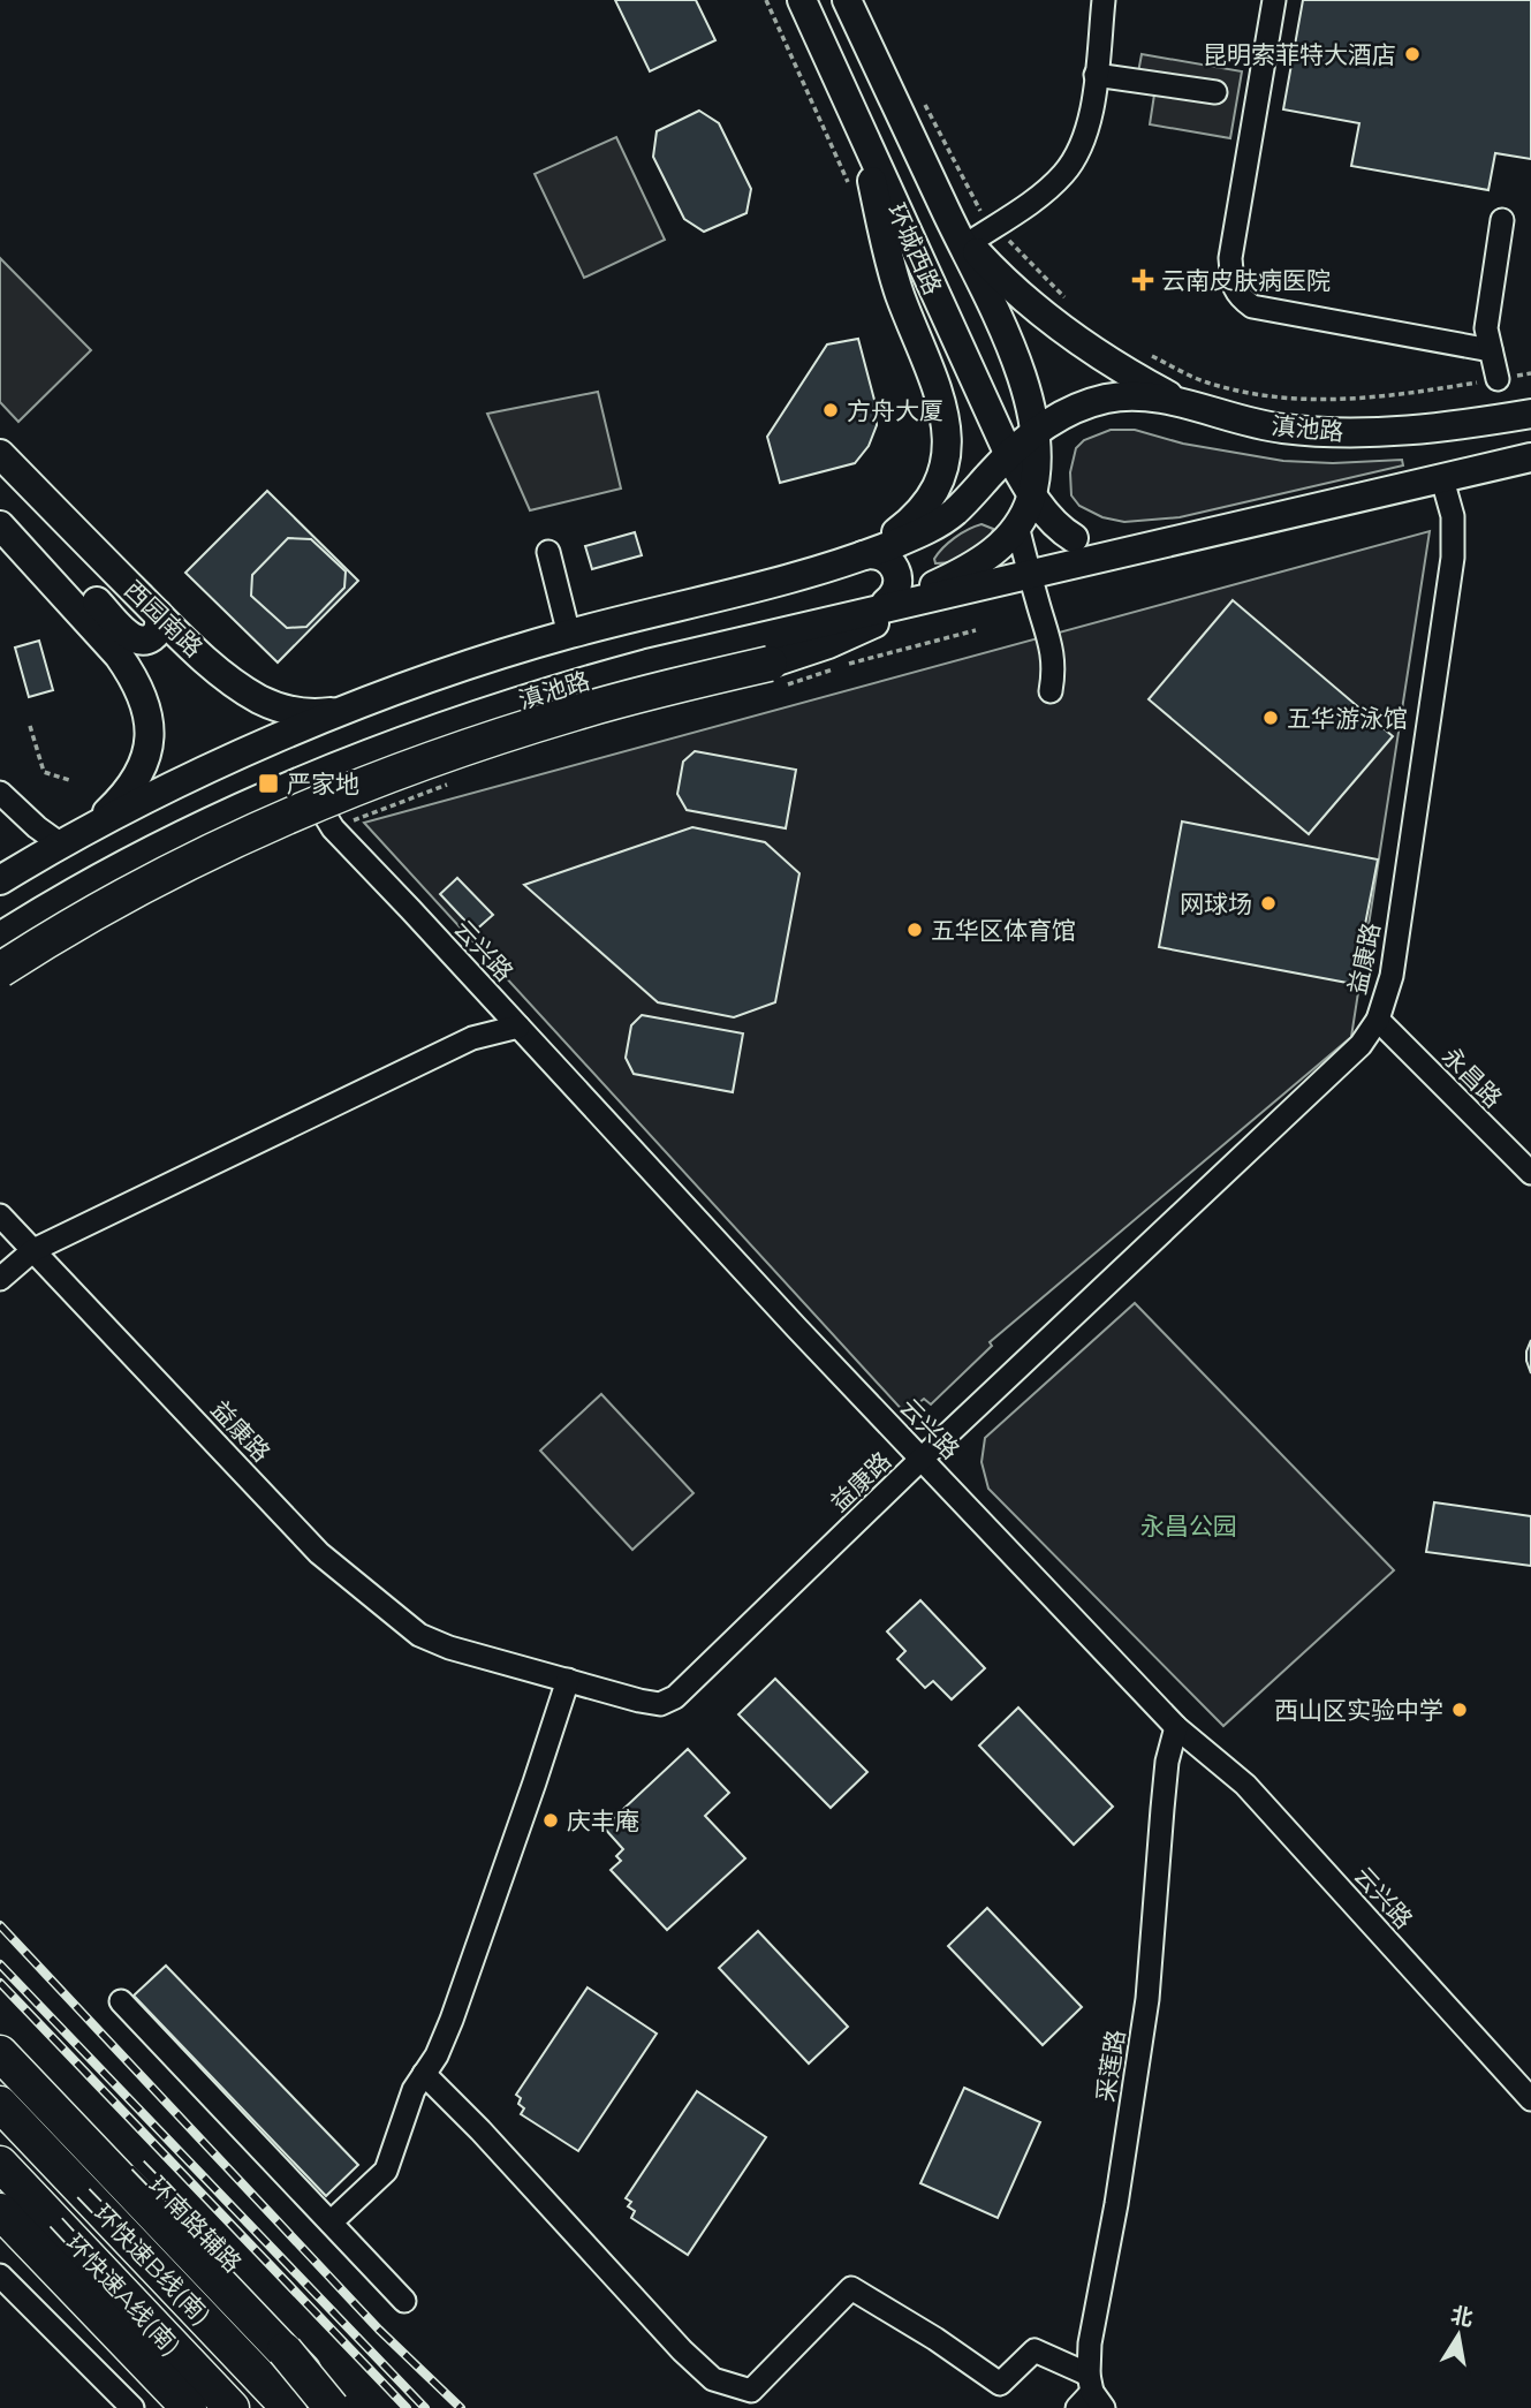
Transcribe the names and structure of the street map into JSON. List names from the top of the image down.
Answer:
{
  "streets": {
    "highway": ["二环快速B线(南)", "二环快速A线(南)"],
    "main road": ["环城西路", "滇池路", "西园南路"],
    "street": [
      "云兴路",
      "益康路",
      "永昌路",
      "采莲路",
      "二环南路辅路"
    ]
  },
  "crossings": [
    ["环城西路", "滇池路"],
    ["滇池路", "西园南路"],
    ["滇池路", "云兴路"],
    ["云兴路", "益康路"],
    ["云兴路", "采莲路"],
    ["益康路", "永昌路"]
  ],
  "parks": ["永昌公园"],
  "places": {
    "other": [
      "昆明索菲特大酒店",
      "方舟大厦",
      "五华游泳馆",
      "网球场",
      "五华区体育馆",
      "西山区实验中学",
      "庆丰庵"
    ],
    "health": ["云南皮肤病医院"],
    "transit": ["严家地"]
  },
  "north": "top"
}
